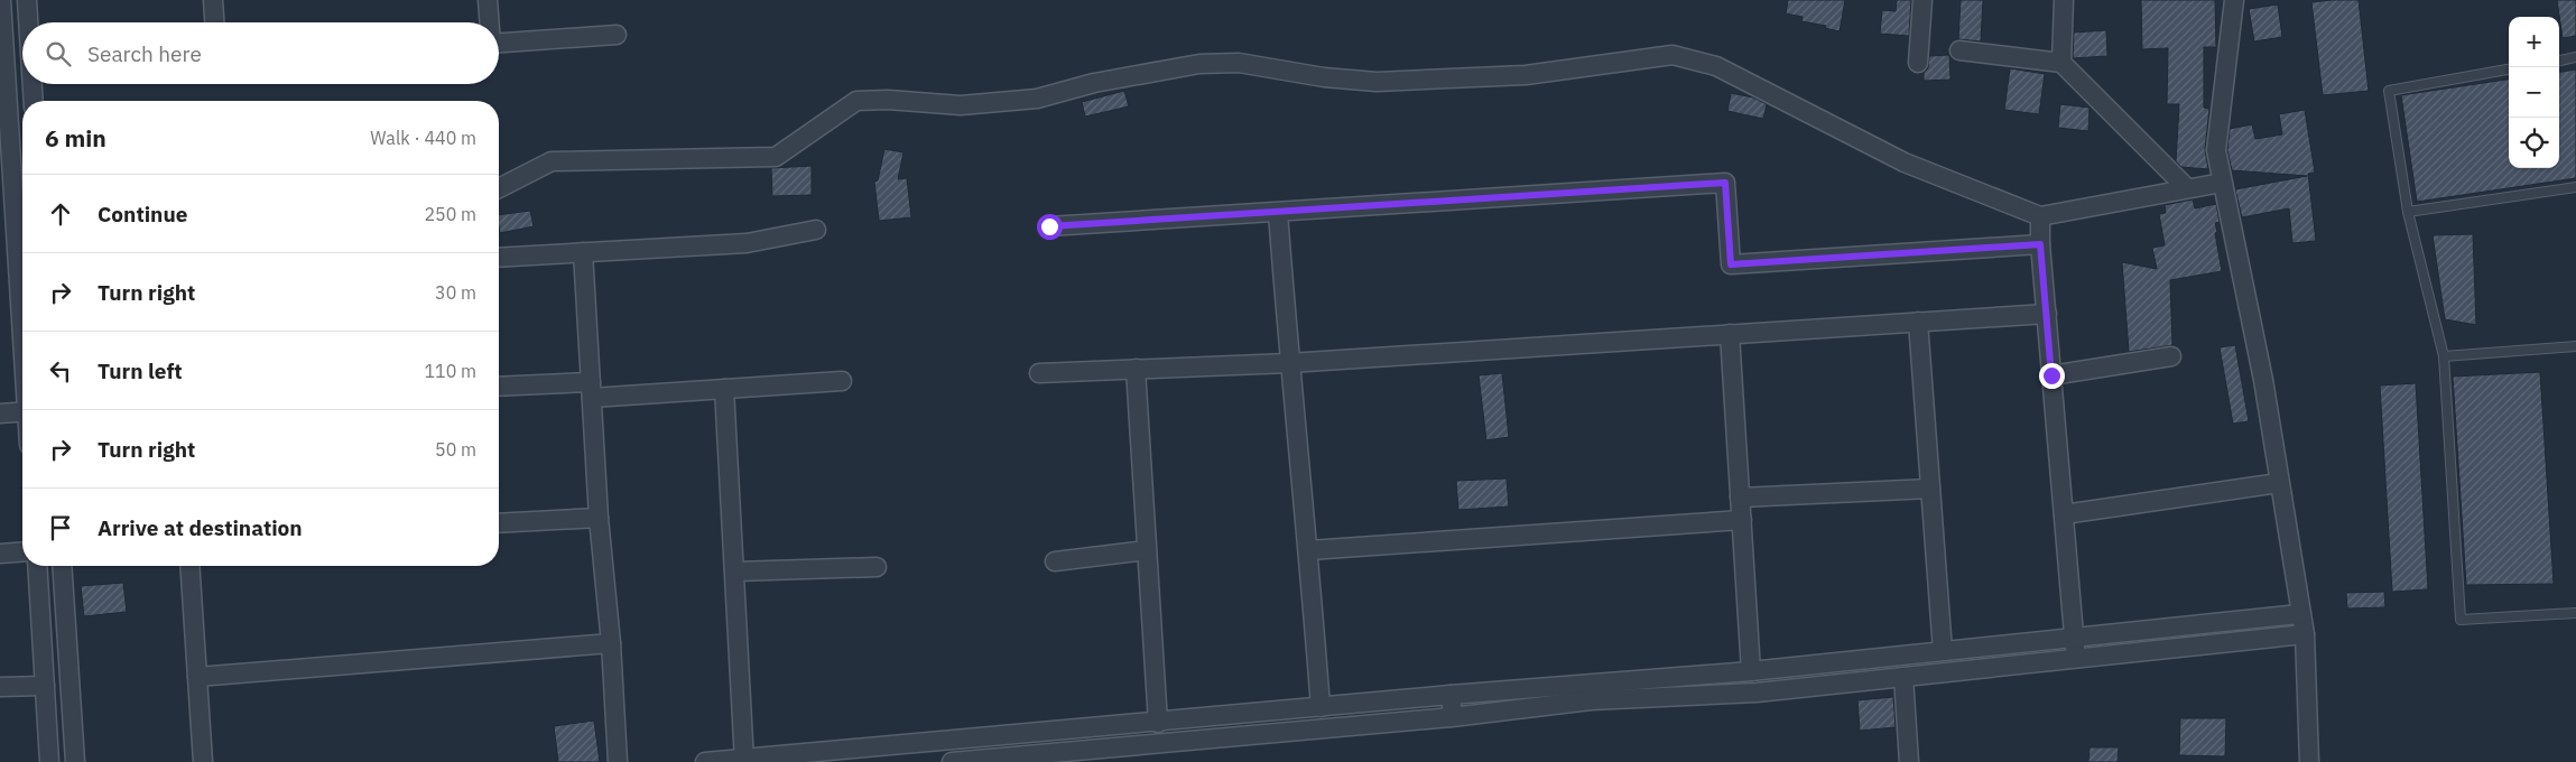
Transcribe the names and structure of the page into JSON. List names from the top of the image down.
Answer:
{
  "page": {
    "map_buttons": ["+", "−"],
    "search": "Search here",
    "heading": ["6 min", "Walk · 440 m"],
    "list": [
      ["Continue", "250 m"],
      ["Turn right", "30 m"],
      ["Turn left", "110 m"],
      ["Turn right", "50 m"],
      "Arrive at destination"
    ]
  }
}
